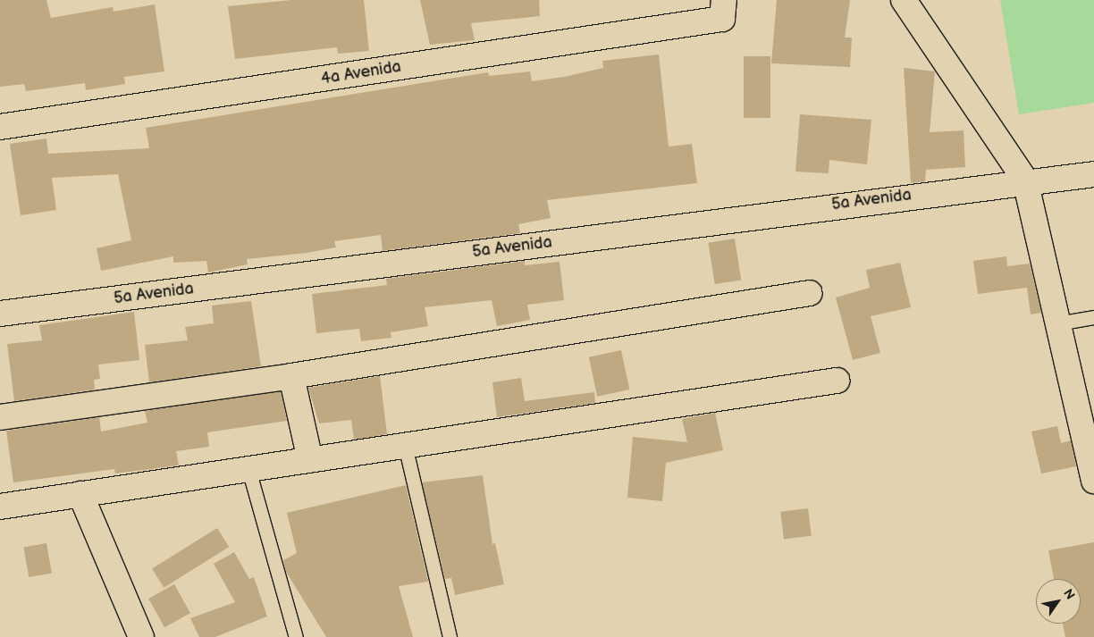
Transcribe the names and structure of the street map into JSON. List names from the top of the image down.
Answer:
{
  "streets": {
    "street": ["4a Avenida", "5a Avenida"]
  },
  "north": "top right"
}
